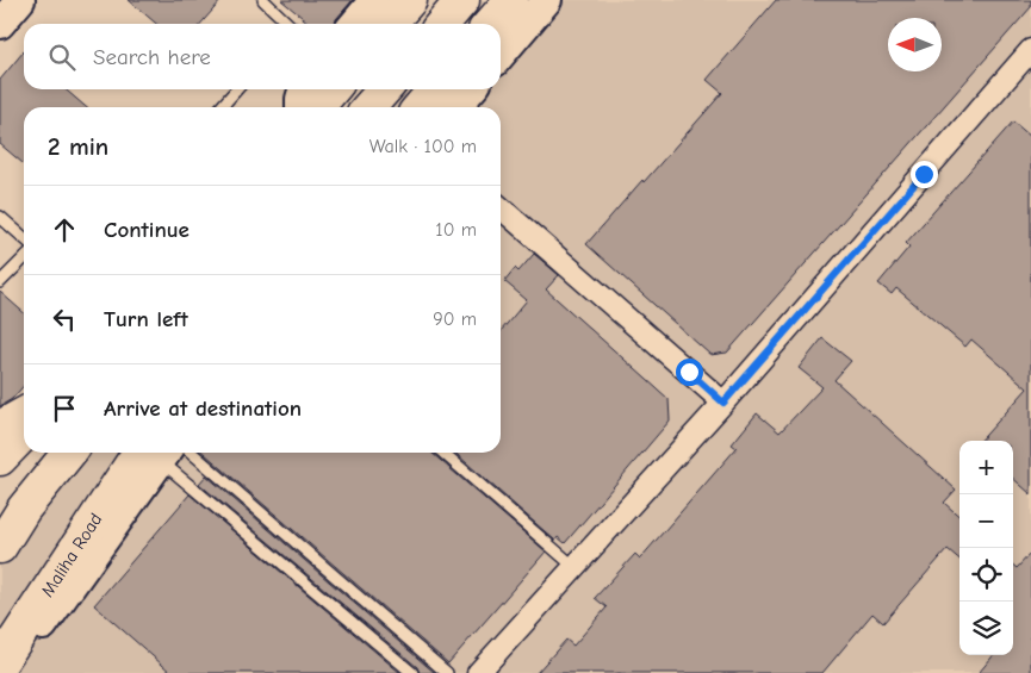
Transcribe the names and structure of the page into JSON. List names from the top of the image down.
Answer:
{
  "streets": {
    "main road": ["Maliha Road"]
  },
  "north": "left",
  "page": {
    "search": "Search here",
    "heading": ["2 min", "Walk · 100 m"],
    "list": [
      ["Continue", "10 m"],
      ["Turn left", "90 m"],
      "Arrive at destination"
    ],
    "map_buttons": ["+", "−"]
  }
}
